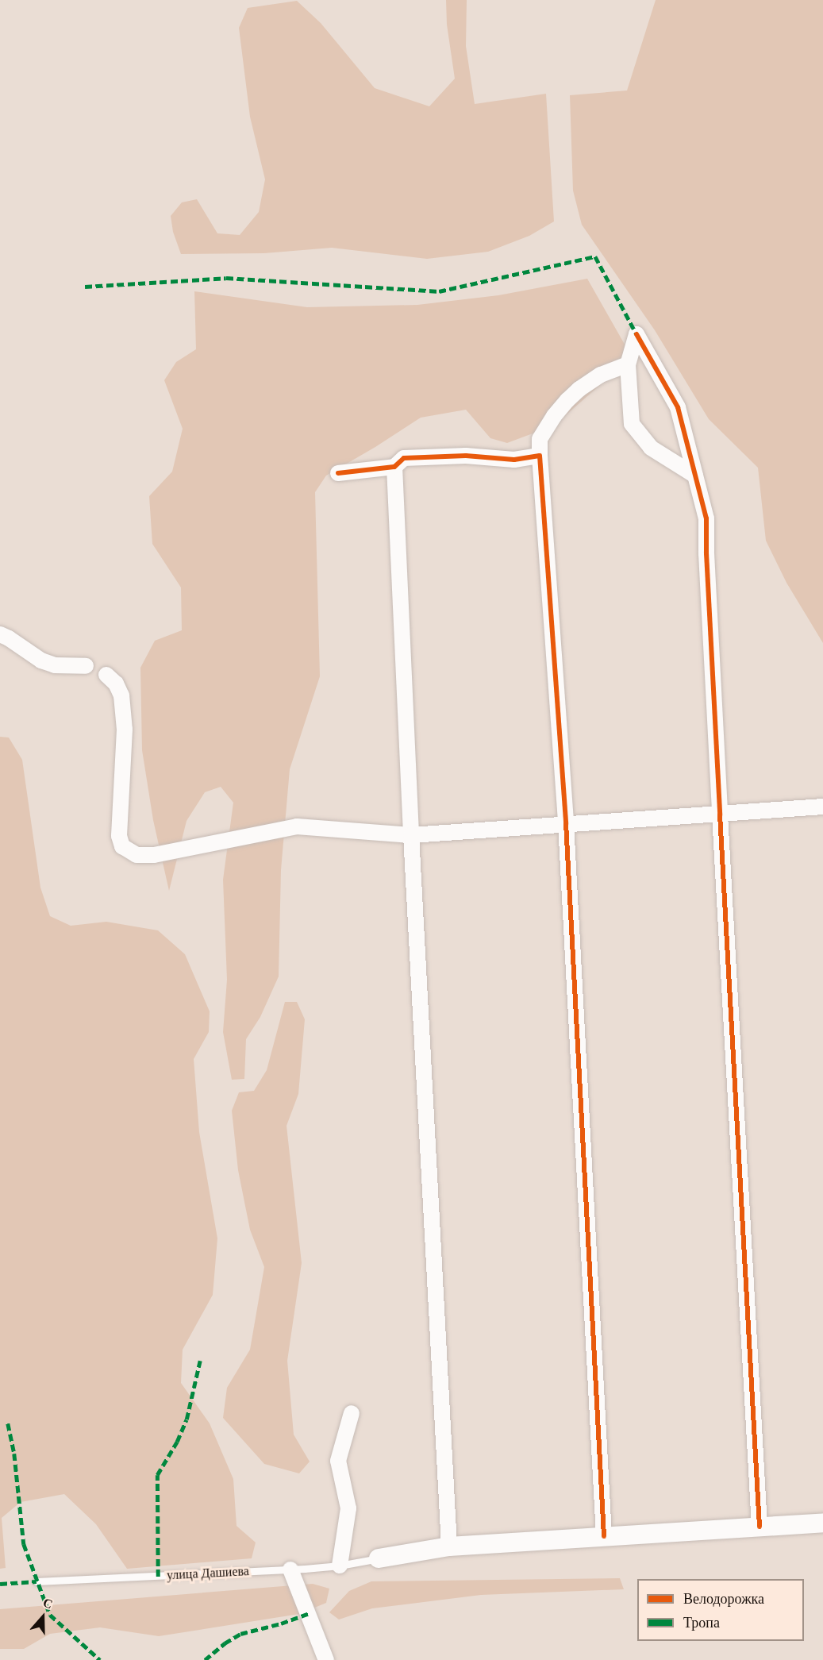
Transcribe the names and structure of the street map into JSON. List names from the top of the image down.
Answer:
{
  "streets": {
    "lane": ["улица Дашиева"]
  },
  "legend": ["Велодорожка", "Тропа"],
  "north": "top"
}
